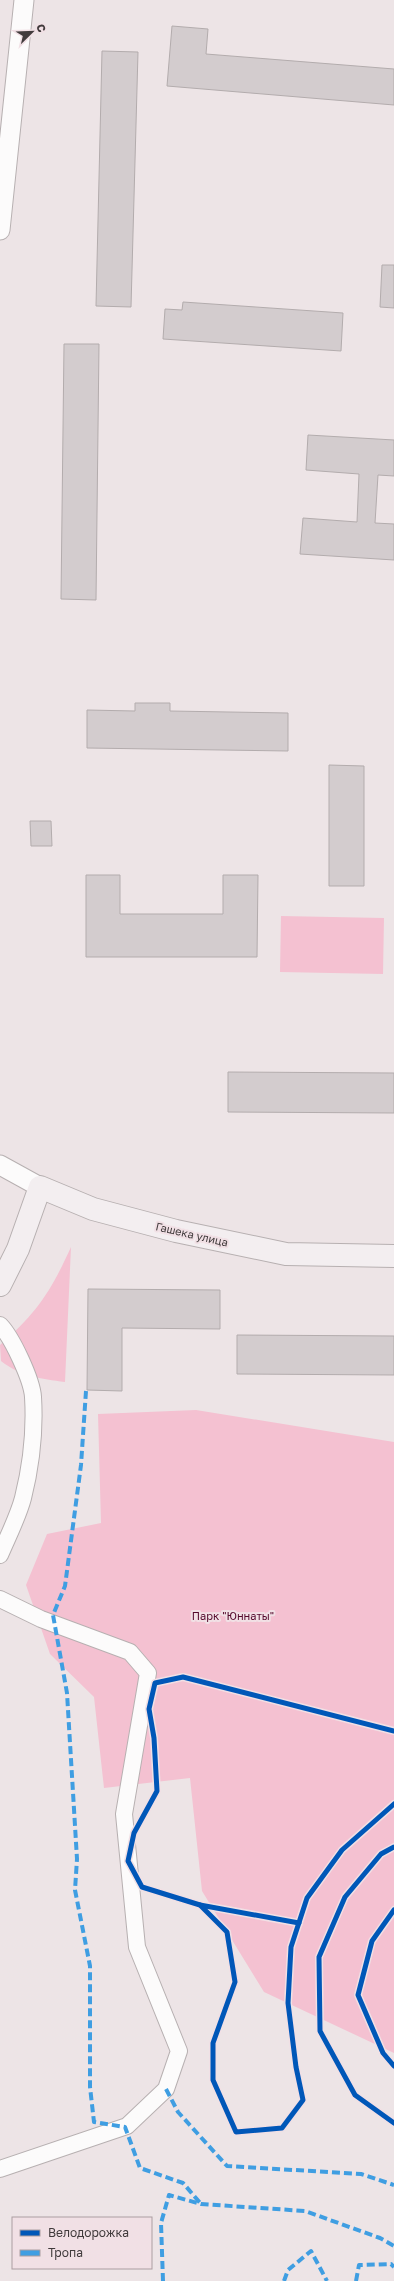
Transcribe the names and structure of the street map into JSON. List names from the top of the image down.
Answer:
{
  "streets": {
    "main road": ["Гашека улица"]
  },
  "parks": ["Парк \"Юннаты\""],
  "legend": ["Велодорожка", "Тропа"],
  "north": "top right"
}
